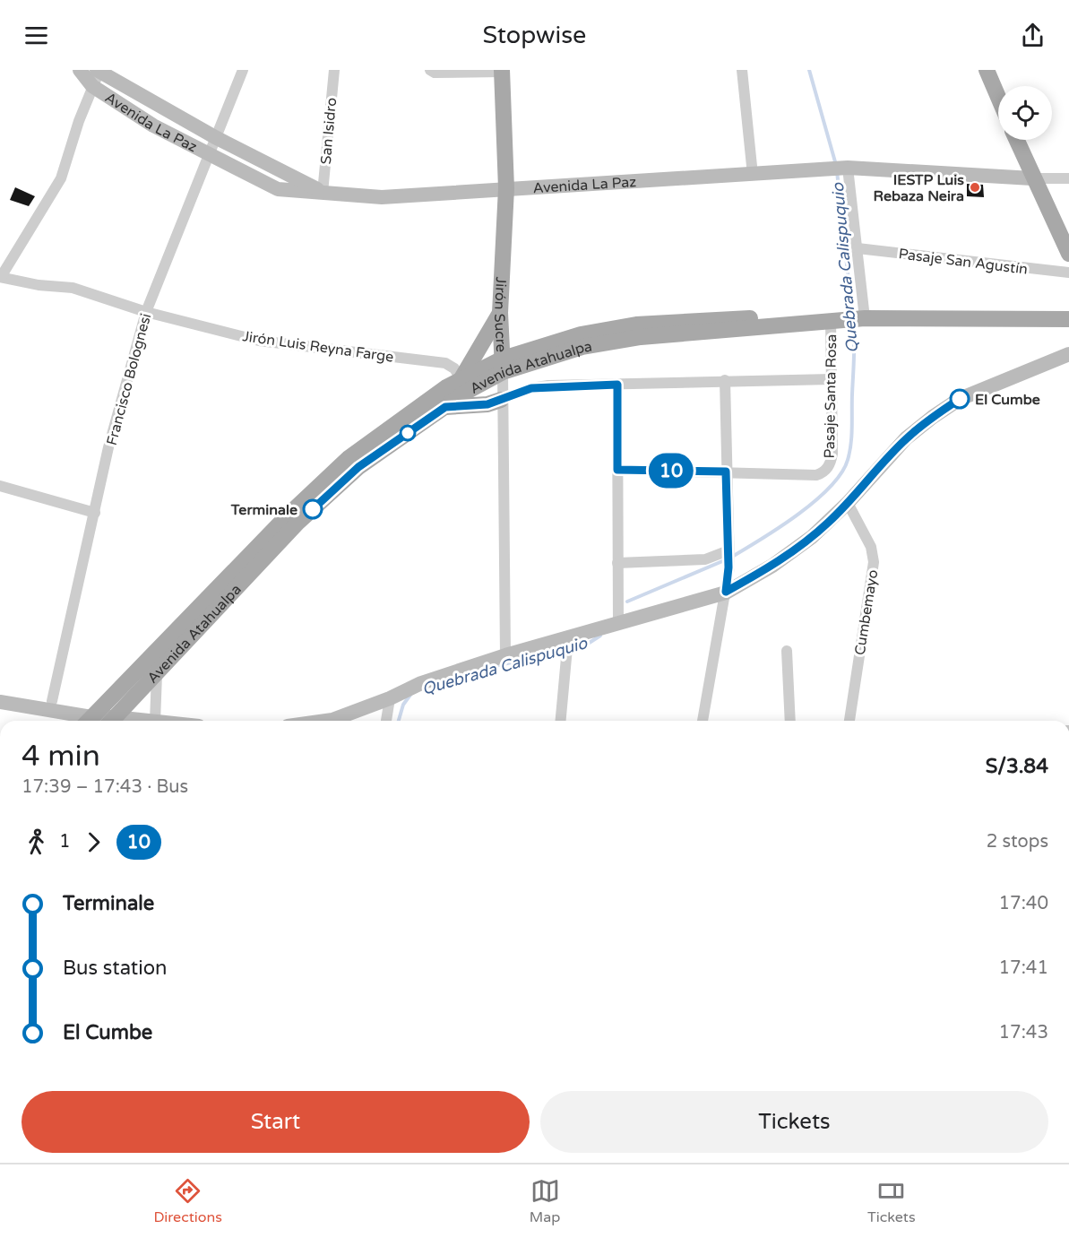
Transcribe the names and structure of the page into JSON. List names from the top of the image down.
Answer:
{
  "streets": {
    "main road": ["Jirón Sucre", "Avenida Atahualpa"],
    "street": [
      "Avenida La Paz",
      "San Isidro",
      "Pasaje San Agustín",
      "Jirón Luis Reyna Farge",
      "Francisco Bolognesi",
      "Pasaje Santa Rosa",
      "Cumbemayo"
    ]
  },
  "crossings": [
    ["Avenida La Paz", "San Isidro"],
    ["Avenida La Paz", "Jirón Sucre"],
    ["Avenida La Paz", "Francisco Bolognesi"],
    ["Avenida La Paz", "Pasaje Santa Rosa"],
    ["Pasaje San Agustín", "Pasaje Santa Rosa"],
    ["Jirón Sucre", "Avenida Atahualpa"],
    ["Jirón Luis Reyna Farge", "Avenida Atahualpa"],
    ["Jirón Luis Reyna Farge", "Francisco Bolognesi"],
    ["Avenida Atahualpa", "Pasaje Santa Rosa"]
  ],
  "water": ["Quebrada Calispuquio"],
  "places": ["IESTP Luis Rebaza Neira", "El Cumbe", "Terminale"],
  "lines": ["bus line 10"],
  "page": {
    "header": "Stopwise",
    "on_map": "10",
    "heading": ["4 min", "17:39 – 17:43 · Bus", "S/3.84"],
    "legs": ["1", "10", "2 stops"],
    "list": [
      {
        "name": "Terminale",
        "value": "17:40"
      },
      {
        "name": "Bus station",
        "value": "17:41"
      },
      {
        "name": "El Cumbe",
        "value": "17:43"
      }
    ],
    "buttons": ["Start", "Tickets"],
    "tabs": ["Directions", "Map", "Tickets"]
  }
}
